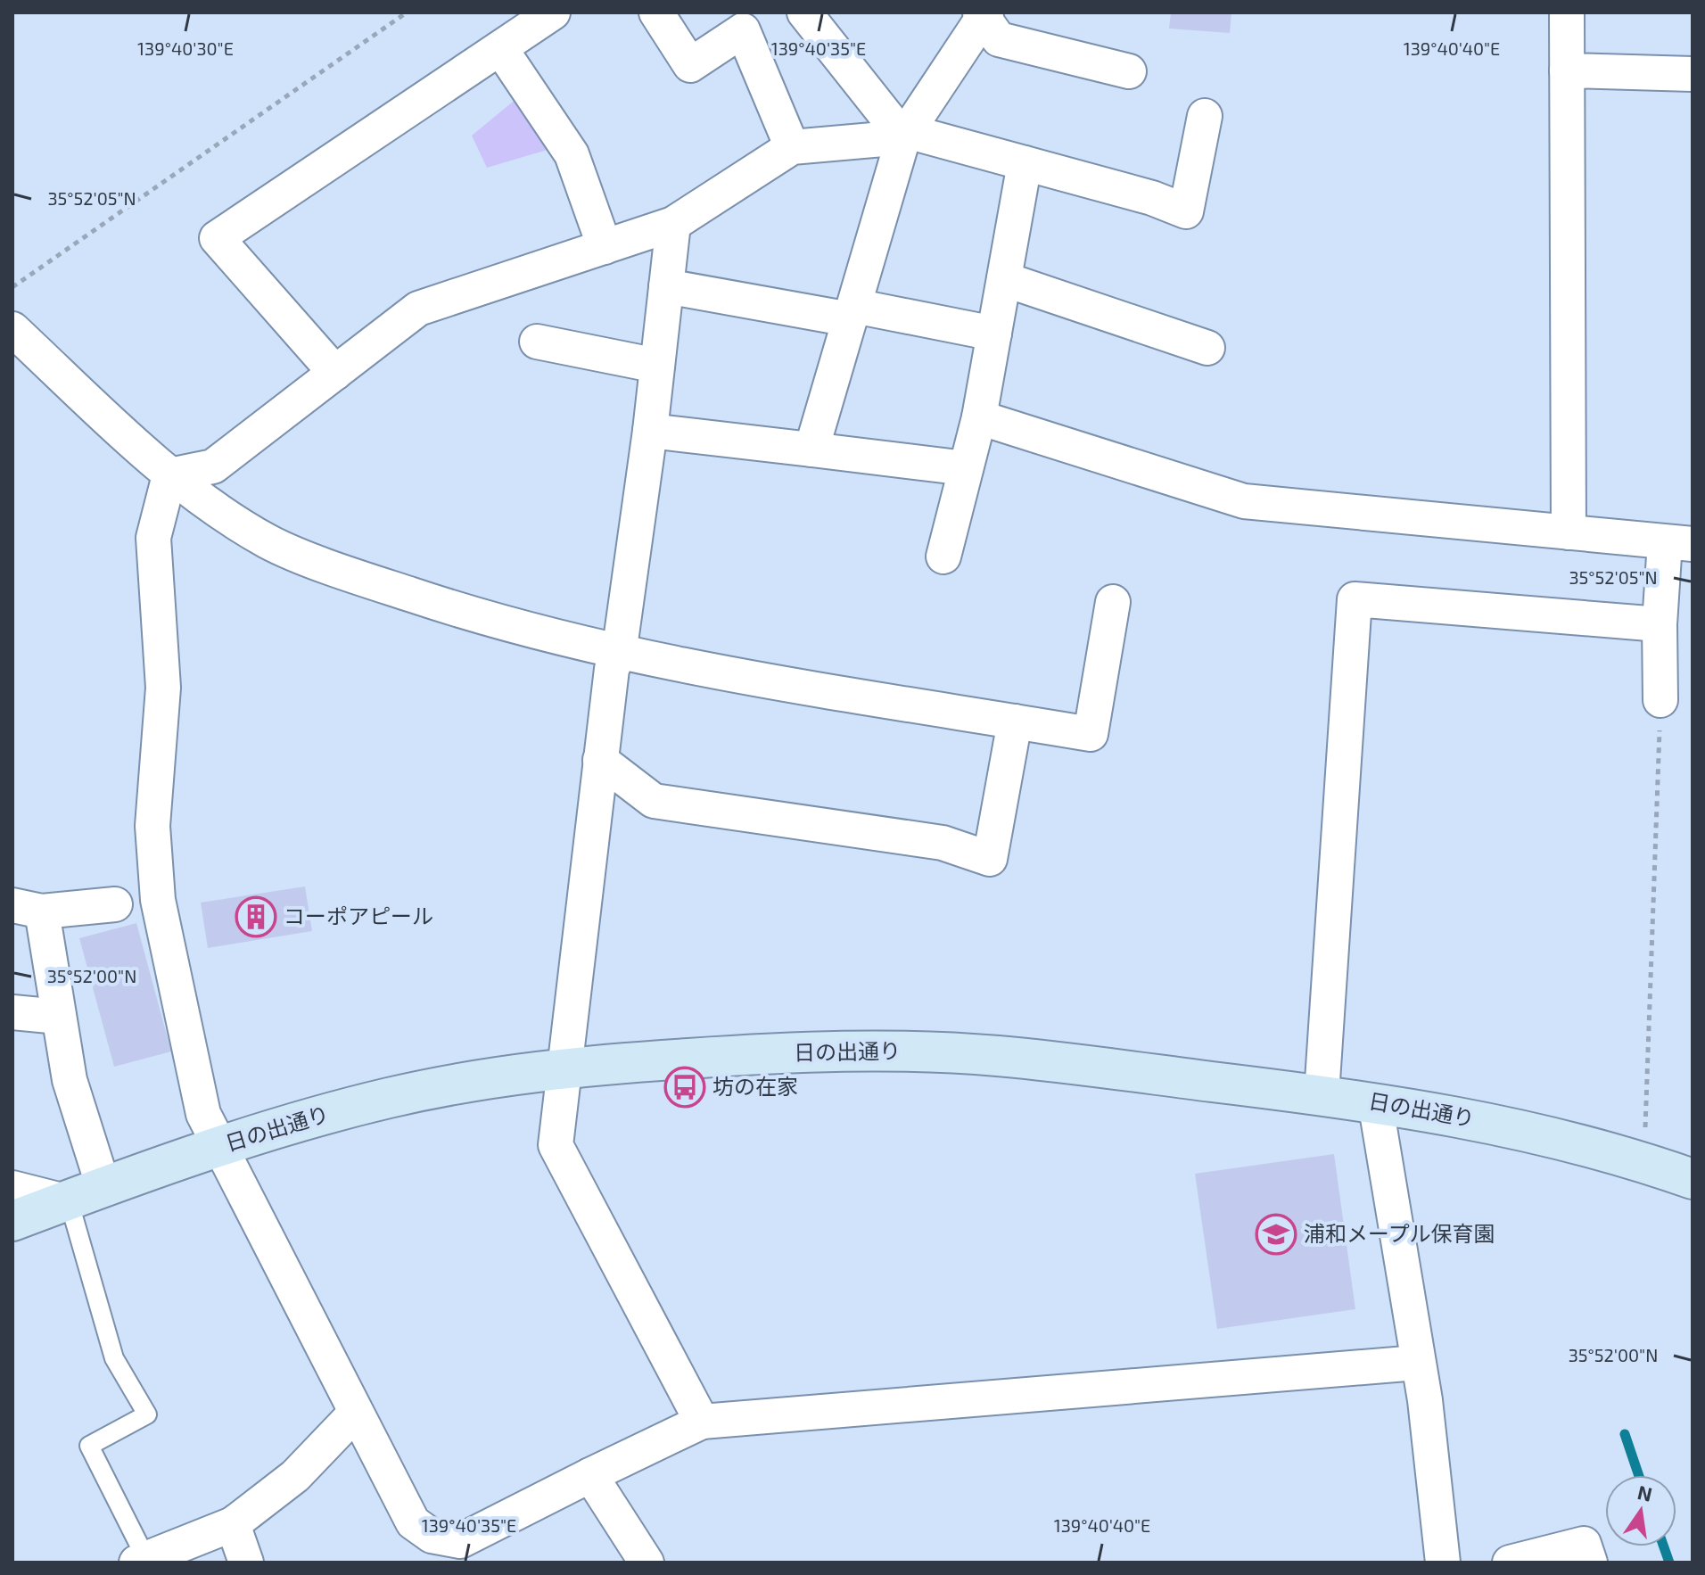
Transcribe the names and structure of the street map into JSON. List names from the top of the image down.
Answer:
{
  "streets": {
    "street": ["日の出通り"]
  },
  "places": {
    "building": ["コーポアピール"],
    "bus stop": ["坊の在家"],
    "school or university": ["浦和メープル保育園"]
  },
  "north": "top",
  "coordinates": [
    "139°40'30\"E",
    "139°40'35\"E",
    "139°40'40\"E",
    "35°52'05\"N",
    "35°52'00\"N"
  ]
}
